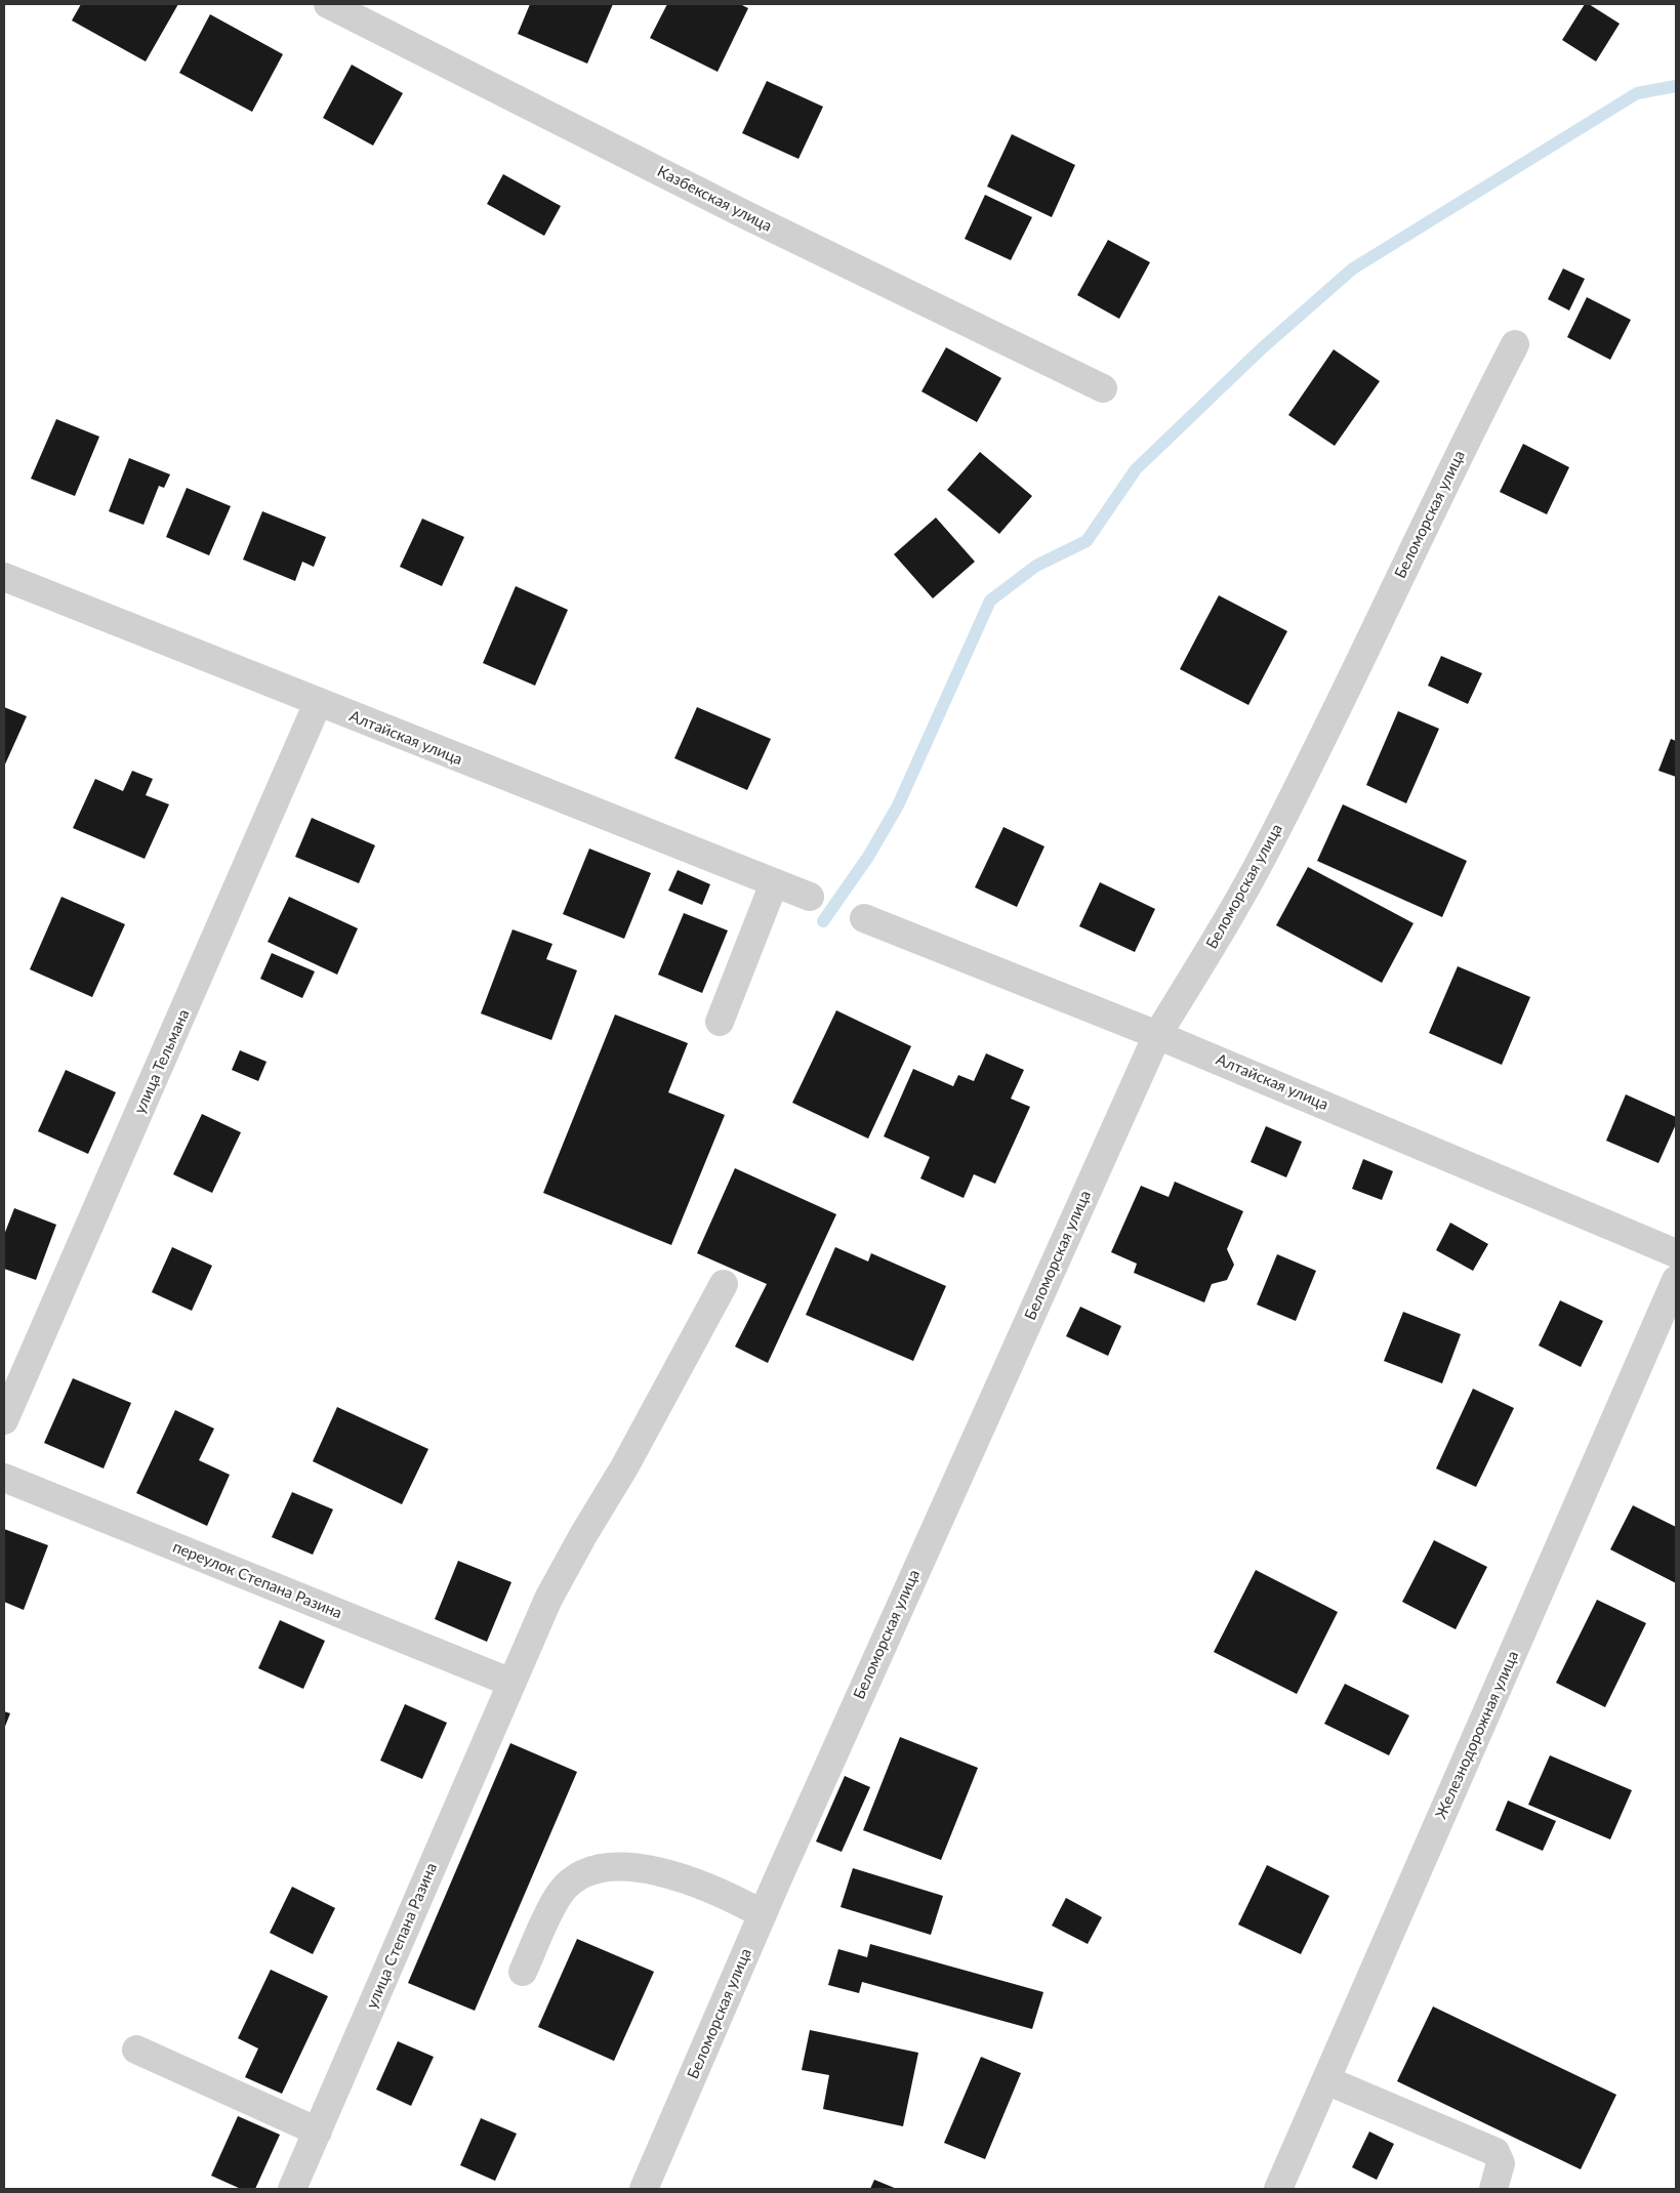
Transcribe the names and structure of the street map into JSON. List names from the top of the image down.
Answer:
{
  "streets": {
    "street": [
      "Казбекская улица",
      "Беломорская улица",
      "Алтайская улица",
      "улица Тельмана",
      "переулок Степана Разина",
      "Железнодорожная улица",
      "улица Степана Разина"
    ]
  },
  "crossings": [
    ["Беломорская улица", "Алтайская улица"],
    ["Алтайская улица", "улица Тельмана"],
    ["переулок Степана Разина", "улица Степана Разина"]
  ]
}
